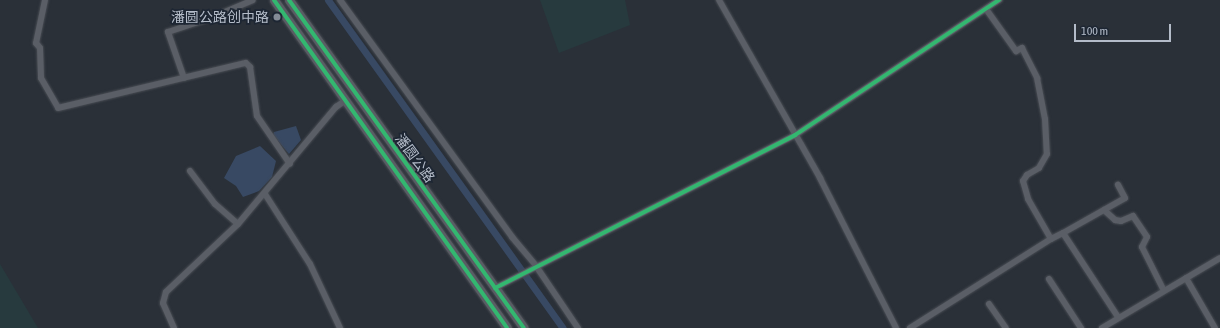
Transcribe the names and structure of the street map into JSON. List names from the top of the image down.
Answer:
{
  "streets": {
    "main road": ["潘圆公路"]
  },
  "places": ["潘圆公路创中路"],
  "scale_bar": "100 m"
}
